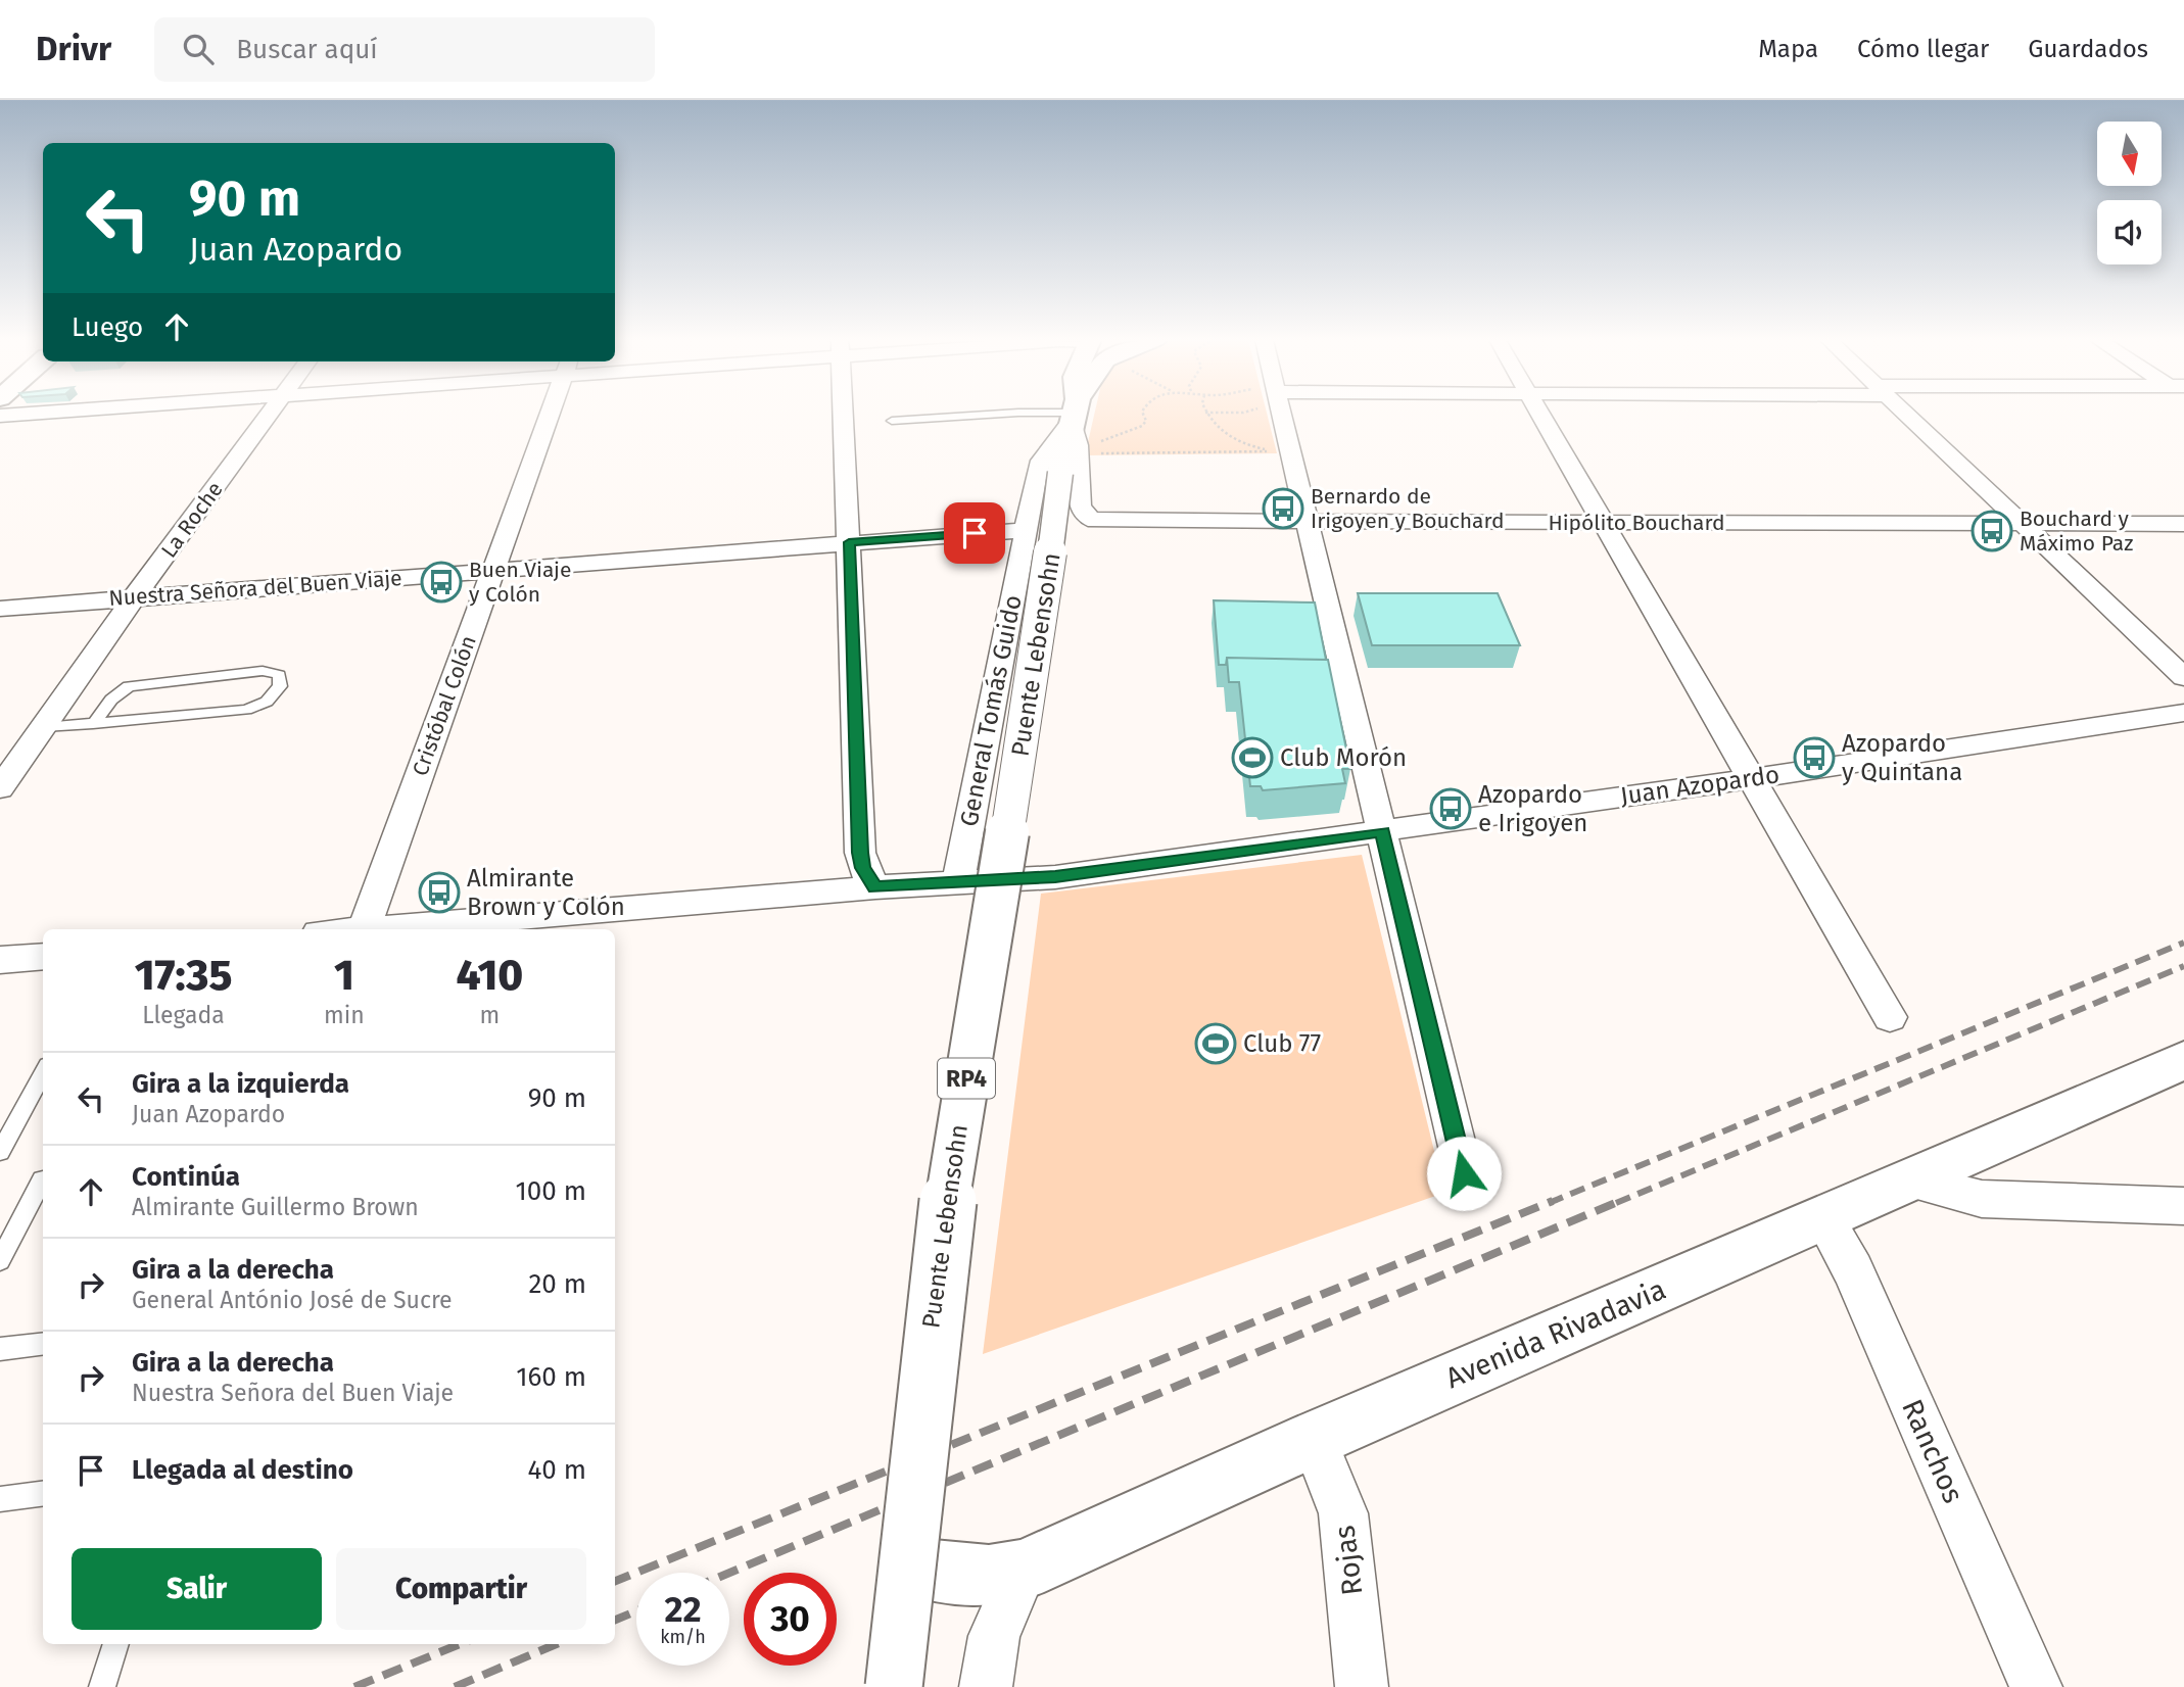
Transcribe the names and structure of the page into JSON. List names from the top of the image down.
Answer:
{
  "streets": {
    "main road": ["Puente Lebensohn", "RP4", "Avenida Rivadavia"],
    "street": [
      "La Roche",
      "Hipólito Bouchard",
      "Nuestra Señora del Buen Viaje",
      "Cristóbal Colón",
      "General Tomás Guido",
      "Juan Azopardo",
      "Ranchos",
      "Rojas"
    ]
  },
  "crossings": [
    ["La Roche", "Nuestra Señora del Buen Viaje"],
    ["Hipólito Bouchard", "Puente Lebensohn"],
    ["Hipólito Bouchard", "General Tomás Guido"],
    ["Hipólito Bouchard", "RP4"],
    ["Nuestra Señora del Buen Viaje", "Cristóbal Colón"],
    ["Nuestra Señora del Buen Viaje", "General Tomás Guido"],
    ["Puente Lebensohn", "General Tomás Guido"],
    ["Puente Lebensohn", "RP4"],
    ["General Tomás Guido", "Juan Azopardo"],
    ["General Tomás Guido", "RP4"],
    ["Avenida Rivadavia", "Ranchos"],
    ["Avenida Rivadavia", "Rojas"]
  ],
  "places": {
    "bus stop": [
      "Bernardo de Irigoyen y Bouchard",
      "Bouchard y Máximo Paz",
      "Buen Viaje y Colón",
      "Azopardo y Quintana",
      "Azopardo e Irigoyen",
      "Almirante Brown y Colón"
    ],
    "sports": ["Club Morón", "Club 77"]
  },
  "north": "bottom",
  "page": {
    "header": "Drivr",
    "search": "Buscar aquí",
    "nav": ["Mapa", "Cómo llegar", "Guardados"],
    "turn": ["90 m", "Juan Azopardo"],
    "then": "Luego",
    "eta": [
      "17:35",
      "Llegada",
      "1",
      "min",
      "410",
      "m"
    ],
    "list": [
      {
        "name": "Gira a la izquierda",
        "note": "Juan Azopardo",
        "value": "90 m"
      },
      {
        "name": "Continúa",
        "note": "Almirante Guillermo Brown",
        "value": "100 m"
      },
      {
        "name": "Gira a la derecha",
        "note": "General António José de Sucre",
        "value": "20 m"
      },
      {
        "name": "Gira a la derecha",
        "note": "Nuestra Señora del Buen Viaje",
        "value": "160 m"
      },
      {
        "name": "Llegada al destino",
        "value": "40 m"
      }
    ],
    "buttons": ["Salir", "Compartir"],
    "speed": "22 km/h",
    "limit": "30"
  }
}
